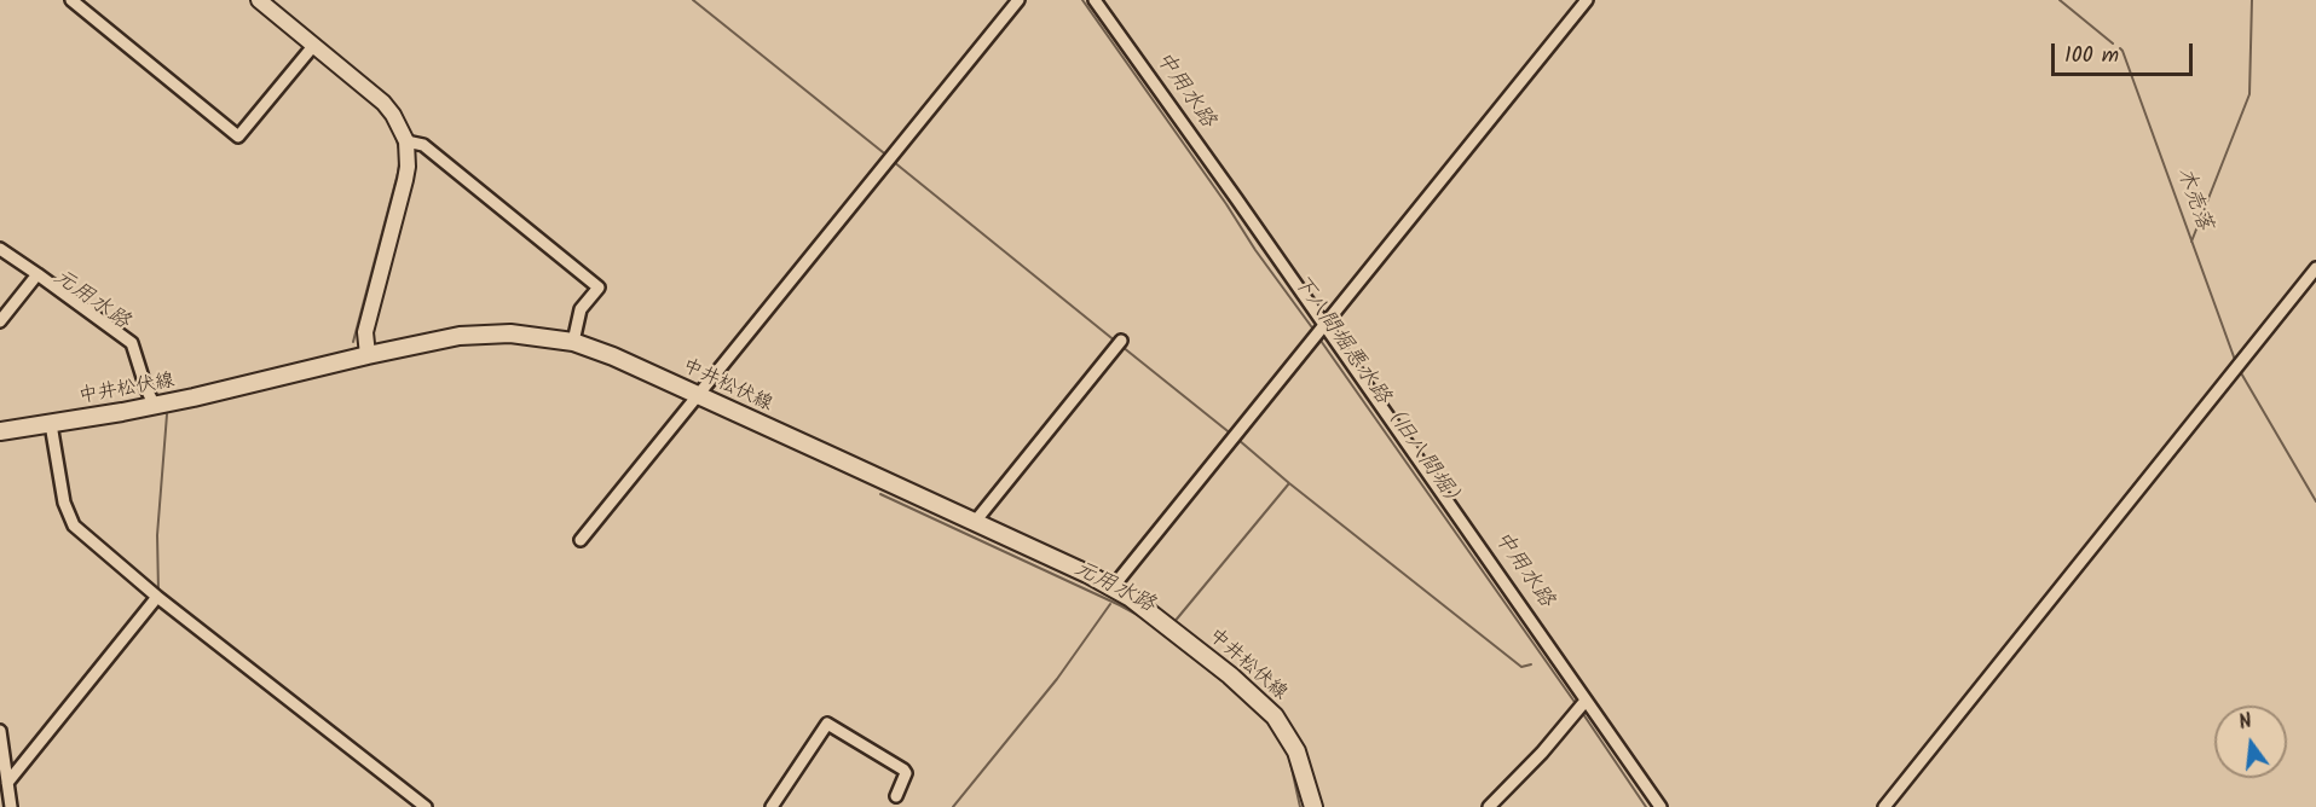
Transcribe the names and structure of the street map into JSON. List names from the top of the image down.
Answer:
{
  "streets": {
    "main road": ["中井松伏線"]
  },
  "water": [
    "中用水路",
    "木売落",
    "元用水路",
    "下八間堀悪水路（旧八間堀）"
  ],
  "scale_bar": "100 m",
  "north": "top"
}
